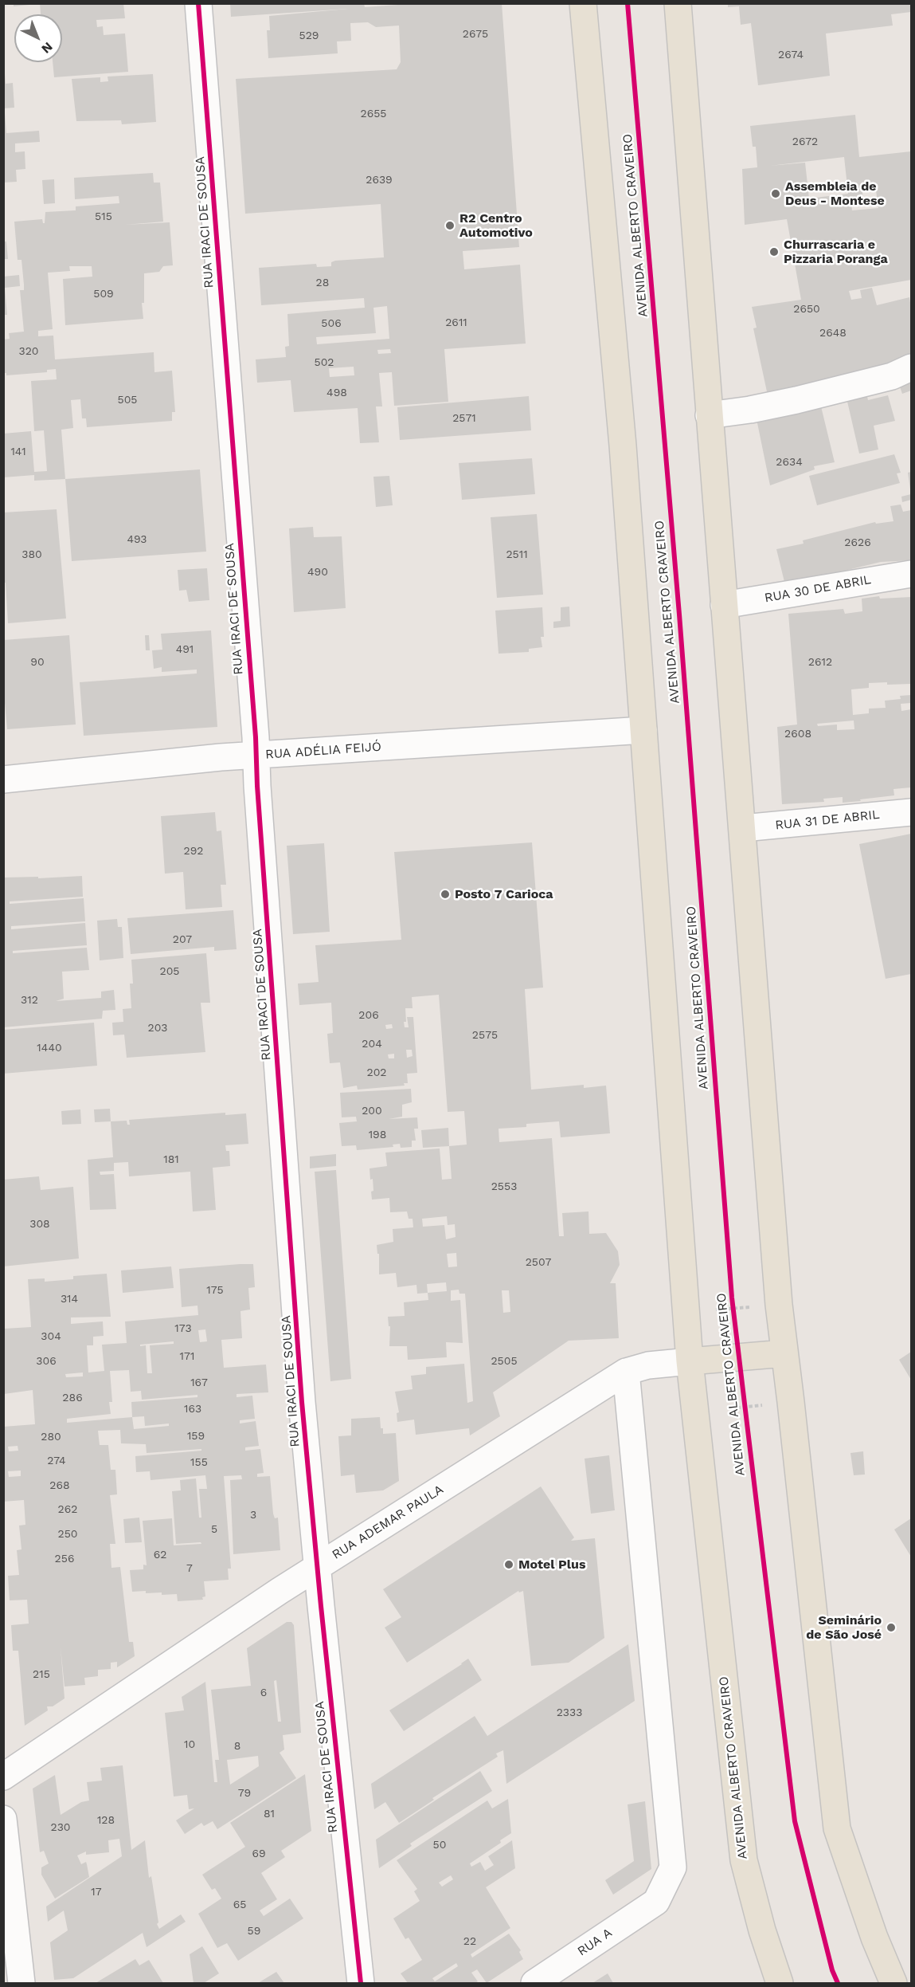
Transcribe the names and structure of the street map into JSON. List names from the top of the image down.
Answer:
{
  "streets": {
    "main road": ["AVENIDA ALBERTO CRAVEIRO"],
    "street": [
      "RUA IRACI DE SOUSA",
      "RUA 30 DE ABRIL",
      "RUA ADÉLIA FEIJÓ",
      "RUA 31 DE ABRIL",
      "RUA ADEMAR PAULA",
      "RUA A"
    ]
  },
  "crossings": [
    ["RUA IRACI DE SOUSA", "RUA ADÉLIA FEIJÓ"],
    ["RUA IRACI DE SOUSA", "RUA ADEMAR PAULA"],
    ["AVENIDA ALBERTO CRAVEIRO", "RUA ADÉLIA FEIJÓ"],
    ["AVENIDA ALBERTO CRAVEIRO", "RUA ADEMAR PAULA"],
    ["RUA ADEMAR PAULA", "RUA A"]
  ],
  "places": [
    "Assembleia de Deus - Montese",
    "R2 Centro Automotivo",
    "Churrascaria e Pizzaria Poranga",
    "Posto 7 Carioca",
    "Motel Plus",
    "Seminário de São José"
  ],
  "house_numbers": [
    "2675",
    "529",
    "2674",
    "2655",
    "2672",
    "2639",
    "515",
    "28",
    "509",
    "2650",
    "2611",
    "506",
    "2648",
    "320",
    "502",
    "498",
    "505",
    "2571",
    "141",
    "2634",
    "493",
    "2626",
    "380",
    "2511",
    "490",
    "491",
    "90",
    "2612",
    "2608",
    "292",
    "207",
    "205",
    "312",
    "206",
    "203",
    "2575",
    "204",
    "1440",
    "202",
    "200",
    "198",
    "181",
    "2553",
    "308",
    "2507",
    "175",
    "314",
    "173",
    "304",
    "171",
    "306",
    "2505",
    "167",
    "286",
    "163",
    "159",
    "280",
    "274",
    "155",
    "268",
    "262",
    "3",
    "5",
    "250",
    "62",
    "256",
    "7",
    "215",
    "6",
    "2333",
    "10",
    "8",
    "79",
    "81",
    "128",
    "230",
    "50",
    "69",
    "17",
    "65",
    "59",
    "22"
  ],
  "north": "bottom right"
}
